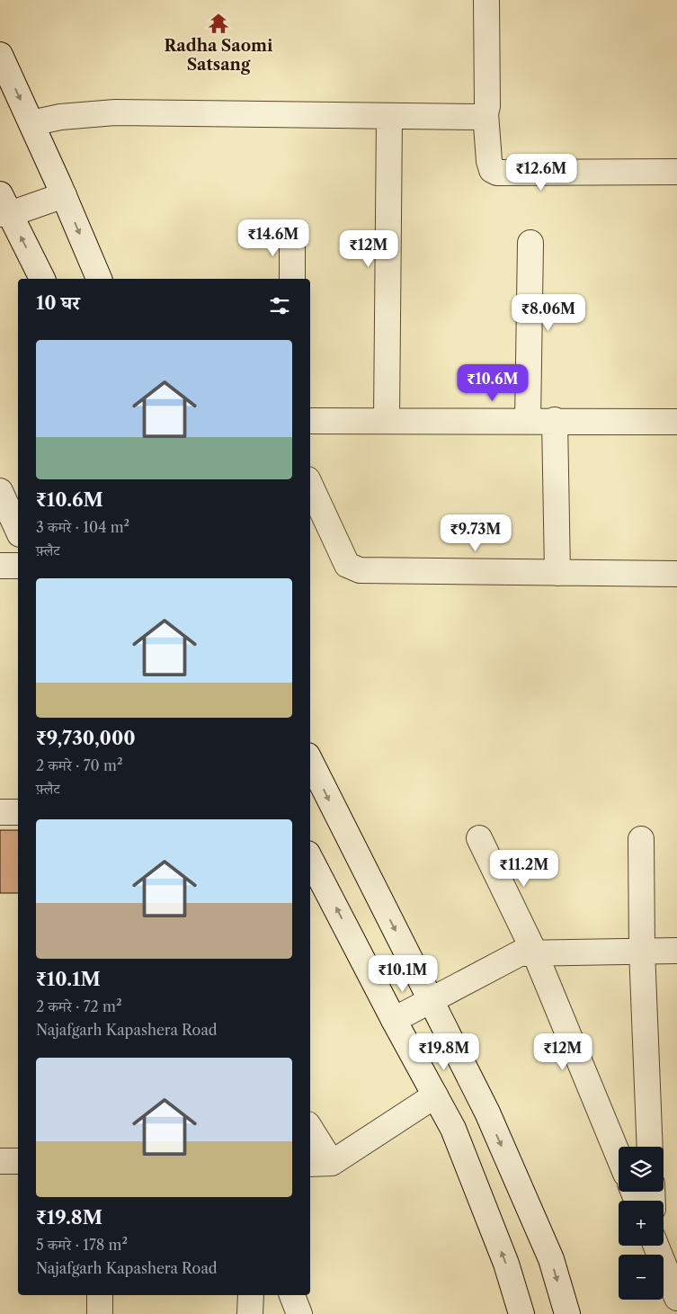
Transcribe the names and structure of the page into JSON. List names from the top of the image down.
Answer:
{
  "places": {
    "temple": ["Radha Saomi Satsang"]
  },
  "page": {
    "price": [
      "₹12.6M",
      "₹14.6M",
      "₹12M",
      "₹8.06M",
      "₹10.6M",
      "₹9.73M",
      "₹11.2M",
      "₹10.1M",
      "₹19.8M",
      "₹12M"
    ],
    "heading": "10 घर",
    "list": [
      {
        "name": "₹10.6M",
        "note": "3 कमरे · 104 m² · फ़्लैट"
      },
      {
        "name": "₹9,730,000",
        "note": "2 कमरे · 70 m² · फ़्लैट"
      },
      {
        "name": "₹10.1M",
        "note": "2 कमरे · 72 m² · Najafgarh Kapashera Road"
      },
      {
        "name": "₹19.8M",
        "note": "5 कमरे · 178 m² · Najafgarh Kapashera Road"
      }
    ],
    "map_buttons": ["+", "−"]
  }
}
